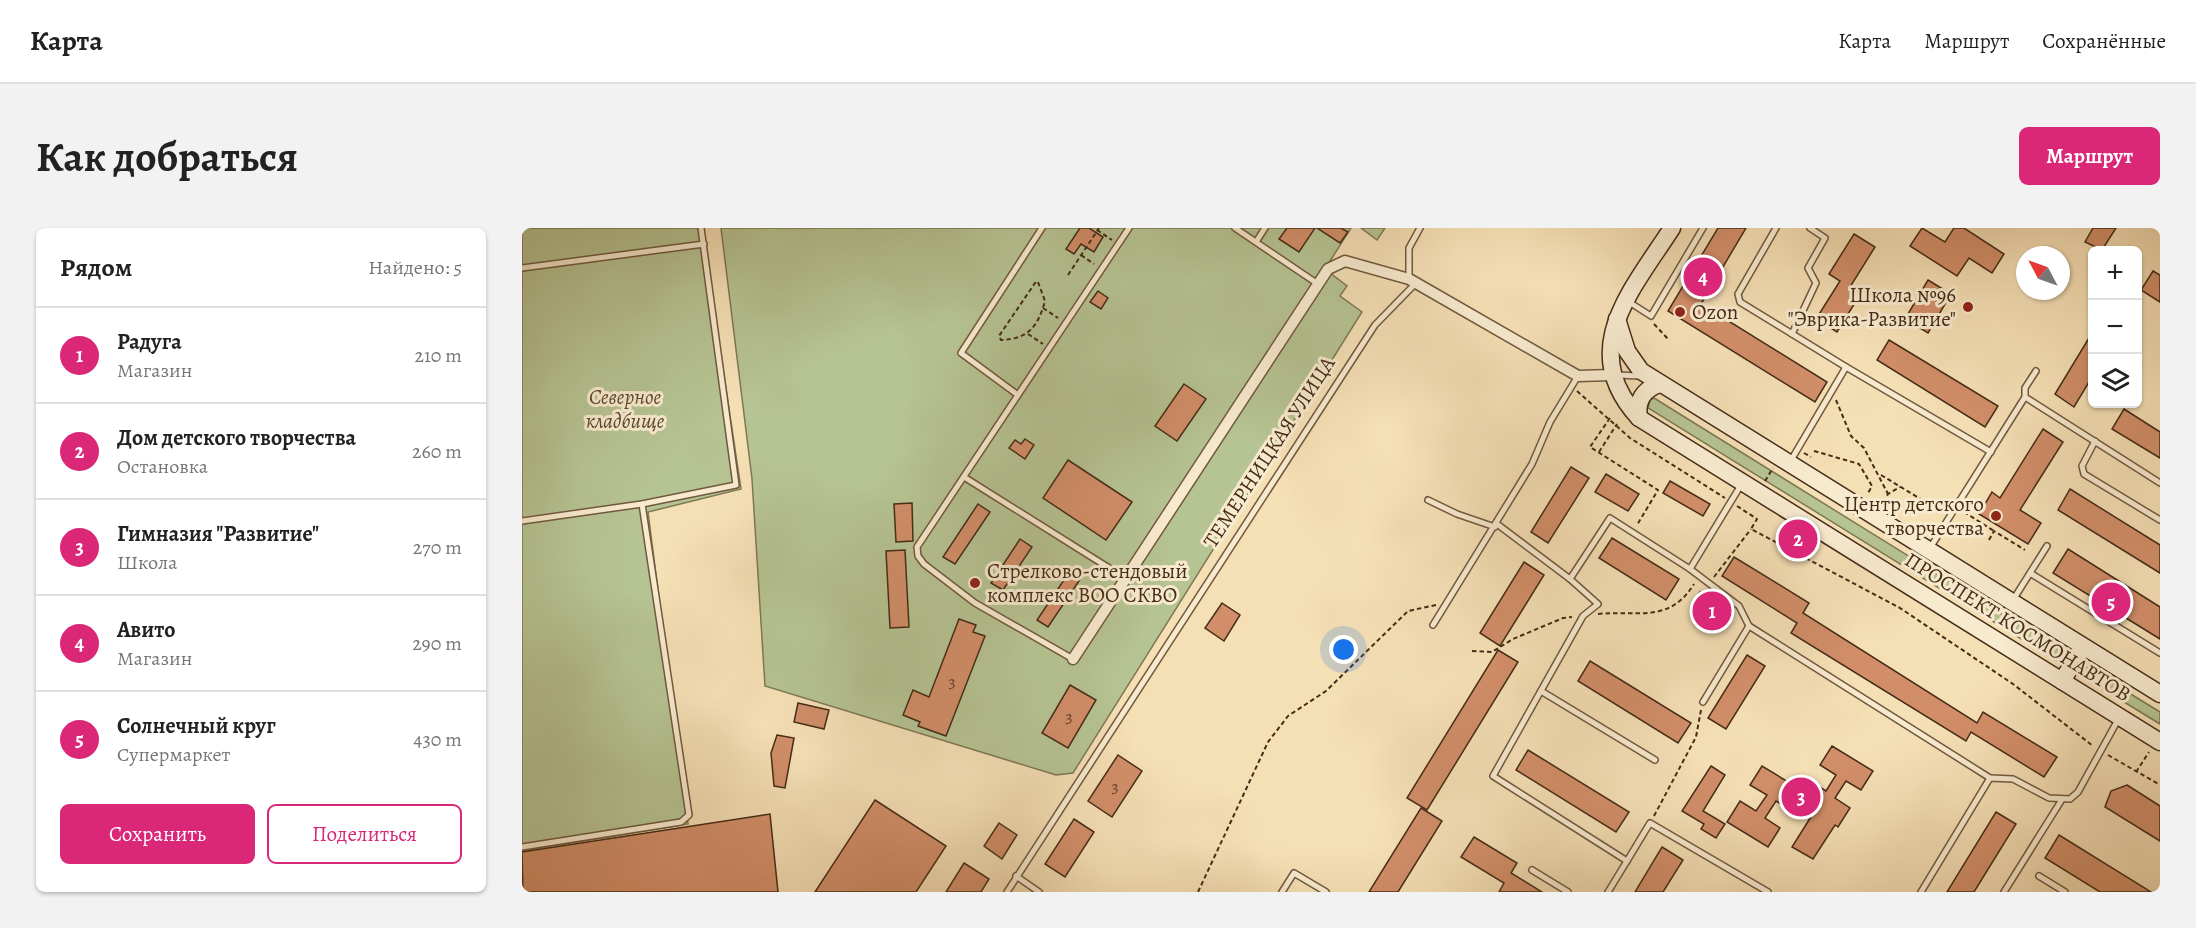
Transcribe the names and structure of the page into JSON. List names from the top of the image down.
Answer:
{
  "streets": {
    "main road": ["ПРОСПЕКТ КОСМОНАВТОВ"],
    "lane": ["ТЕМЕРНИЦКАЯ УЛИЦА"]
  },
  "parks": ["Северное кладбище"],
  "places": [
    "Школа №96 \"Эврика-Развитие\"",
    "Ozon",
    "Центр детского творчества",
    "Стрелково-стендовый комплекс ВОО СКВО"
  ],
  "house_numbers": ["3", "3", "3"],
  "north": "top left",
  "page": {
    "header": "Карта",
    "nav": ["Карта", "Маршрут", "Сохранённые"],
    "buttons": [
      "Маршрут",
      ["Сохранить", "Поделиться"]
    ],
    "title": "Как добраться",
    "heading": ["Рядом", "Найдено: 5"],
    "map_buttons": ["+", "−"],
    "pins": [
      "4",
      "2",
      "5",
      "1",
      "3"
    ],
    "list": [
      {
        "mark": "1",
        "name": "Радуга",
        "note": "Магазин",
        "value": "210 m"
      },
      {
        "mark": "2",
        "name": "Дом детского творчества",
        "note": "Остановка",
        "value": "260 m"
      },
      {
        "mark": "3",
        "name": "Гимназия \"Развитие\"",
        "note": "Школа",
        "value": "270 m"
      },
      {
        "mark": "4",
        "name": "Авито",
        "note": "Магазин",
        "value": "290 m"
      },
      {
        "mark": "5",
        "name": "Солнечный круг",
        "note": "Супермаркет",
        "value": "430 m"
      }
    ]
  }
}
